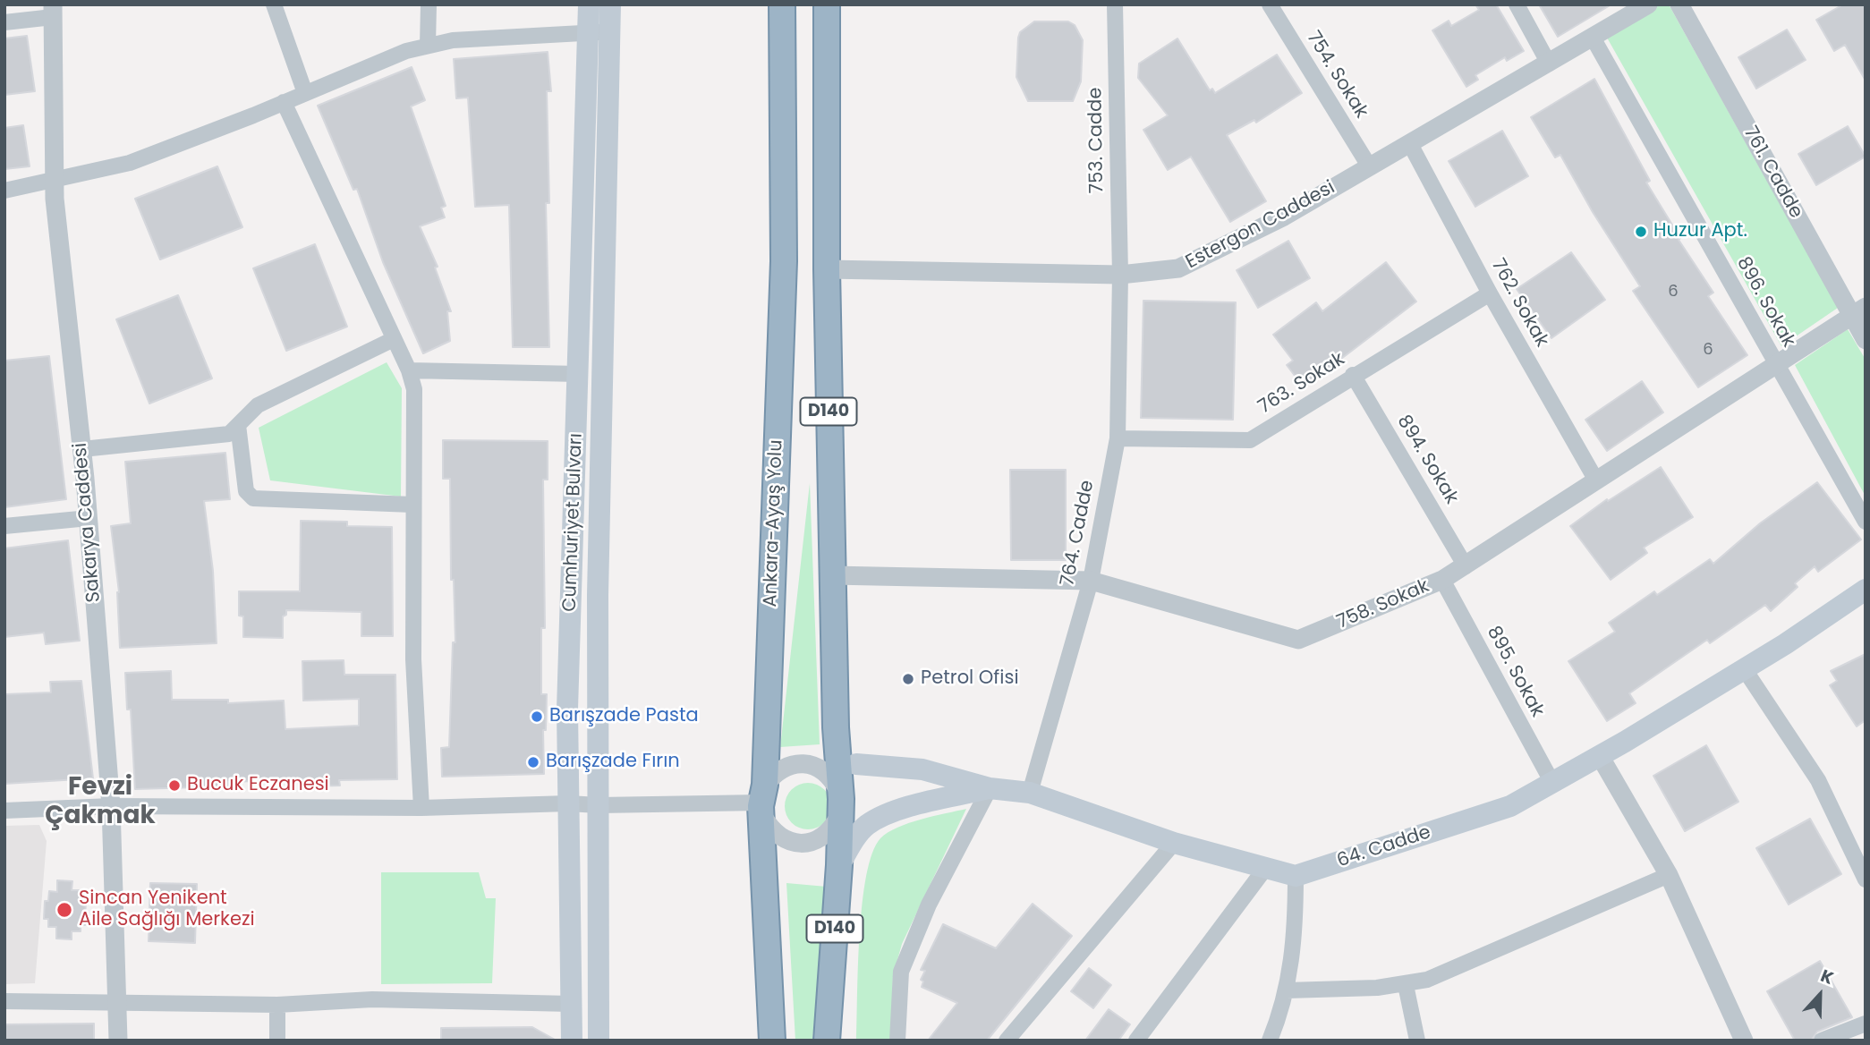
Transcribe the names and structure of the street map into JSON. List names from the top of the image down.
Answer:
{
  "streets": {
    "highway": ["D140", "Ankara-Ayaş Yolu"],
    "main road": ["Cumhuriyet Bulvarı", "64. Cadde"],
    "street": [
      "754. Sokak",
      "753. Cadde",
      "761. Cadde",
      "Estergon Caddesi",
      "896. Sokak",
      "762. Sokak",
      "763. Sokak",
      "894. Sokak",
      "Sakarya Caddesi",
      "764. Cadde",
      "758. Sokak",
      "895. Sokak"
    ]
  },
  "crossings": [
    ["754. Sokak", "Estergon Caddesi"],
    ["753. Cadde", "Estergon Caddesi"],
    ["753. Cadde", "764. Cadde"],
    ["761. Cadde", "758. Sokak"],
    ["Estergon Caddesi", "896. Sokak"],
    ["Estergon Caddesi", "762. Sokak"],
    ["Estergon Caddesi", "D140"],
    ["Estergon Caddesi", "764. Cadde"],
    ["896. Sokak", "758. Sokak"],
    ["762. Sokak", "763. Sokak"],
    ["762. Sokak", "758. Sokak"],
    ["763. Sokak", "894. Sokak"],
    ["763. Sokak", "764. Cadde"],
    ["D140", "Ankara-Ayaş Yolu"],
    ["D140", "758. Sokak"],
    ["D140", "64. Cadde"],
    ["894. Sokak", "758. Sokak"],
    ["Ankara-Ayaş Yolu", "64. Cadde"],
    ["764. Cadde", "758. Sokak"],
    ["764. Cadde", "64. Cadde"],
    ["758. Sokak", "895. Sokak"],
    ["895. Sokak", "64. Cadde"]
  ],
  "districts": ["Fevzi Çakmak"],
  "places": [
    "Huzur Apt.",
    "Petrol Ofisi",
    "Barışzade Pasta",
    "Barışzade Fırın",
    "Bucuk Eczanesi",
    "Sincan Yenikent Aile Sağlığı Merkezi"
  ],
  "house_numbers": ["6", "6"],
  "north": "top"
}
